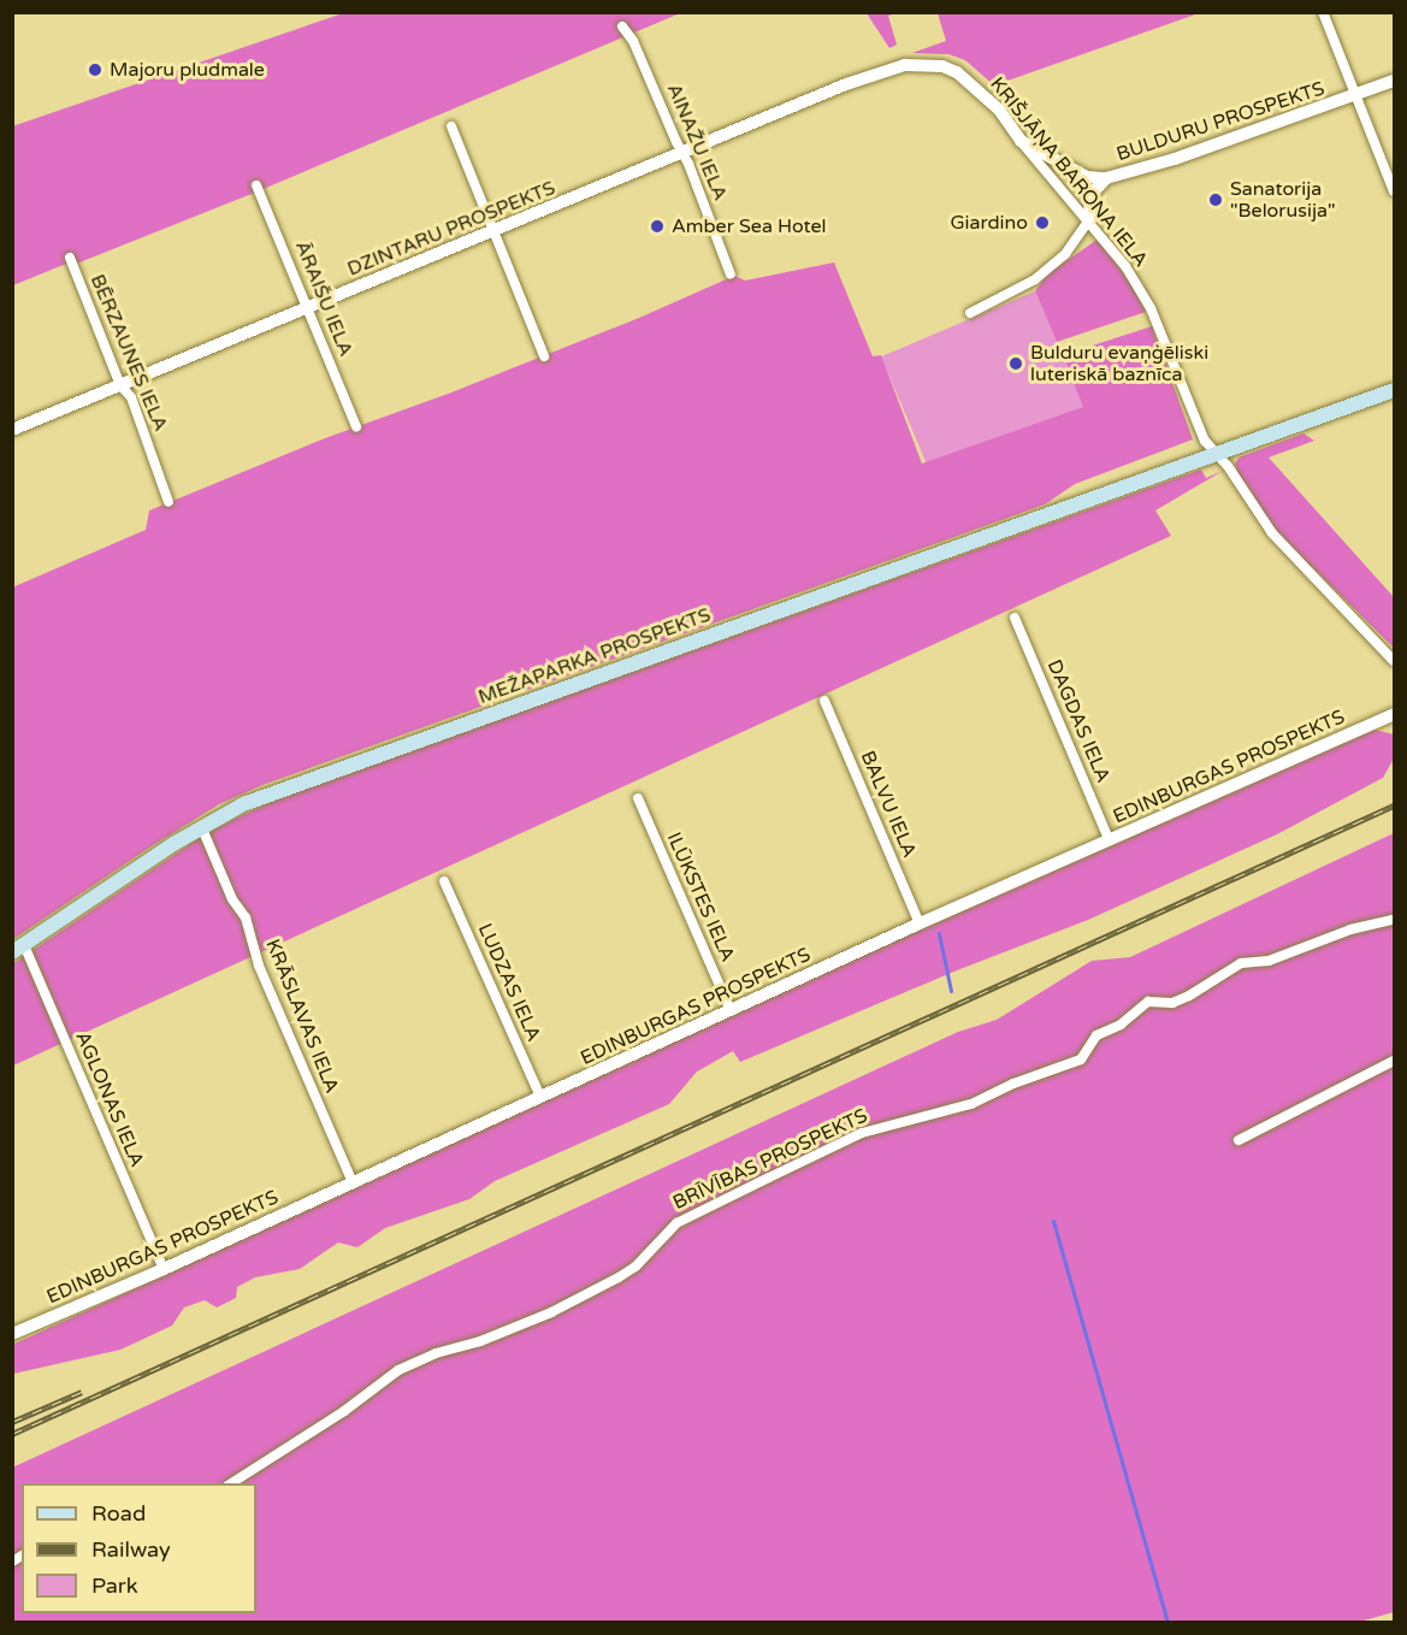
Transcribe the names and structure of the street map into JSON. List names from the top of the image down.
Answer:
{
  "streets": {
    "main road": ["MEŽAPARKA PROSPEKTS"],
    "street": [
      "BULDURU PROSPEKTS",
      "AINAŽU IELA",
      "KRIŠJĀŅA BARONA IELA",
      "DZINTARU PROSPEKTS",
      "ĀRAIŠU IELA",
      "BĒRZAUNES IELA",
      "DAGDAS IELA",
      "EDINBURGAS PROSPEKTS",
      "BALVU IELA",
      "ILŪKSTES IELA",
      "LUDZAS IELA",
      "KRĀSLAVAS IELA",
      "AGLONAS IELA",
      "BRĪVĪBAS PROSPEKTS"
    ]
  },
  "crossings": [
    ["BULDURU PROSPEKTS", "KRIŠJĀŅA BARONA IELA"],
    ["AINAŽU IELA", "DZINTARU PROSPEKTS"],
    ["KRIŠJĀŅA BARONA IELA", "DZINTARU PROSPEKTS"],
    ["KRIŠJĀŅA BARONA IELA", "MEŽAPARKA PROSPEKTS"],
    ["DZINTARU PROSPEKTS", "ĀRAIŠU IELA"],
    ["DZINTARU PROSPEKTS", "BĒRZAUNES IELA"],
    ["MEŽAPARKA PROSPEKTS", "KRĀSLAVAS IELA"],
    ["MEŽAPARKA PROSPEKTS", "AGLONAS IELA"],
    ["DAGDAS IELA", "EDINBURGAS PROSPEKTS"],
    ["EDINBURGAS PROSPEKTS", "BALVU IELA"],
    ["EDINBURGAS PROSPEKTS", "ILŪKSTES IELA"],
    ["EDINBURGAS PROSPEKTS", "LUDZAS IELA"],
    ["EDINBURGAS PROSPEKTS", "KRĀSLAVAS IELA"],
    ["EDINBURGAS PROSPEKTS", "AGLONAS IELA"]
  ],
  "places": [
    "Majoru pludmale",
    "Sanatorija \"Belorusija\"",
    "Giardino",
    "Amber Sea Hotel",
    "Bulduru evaņģēliski luteriskā baznīca"
  ],
  "legend": ["Road", "Railway", "Park"]
}
